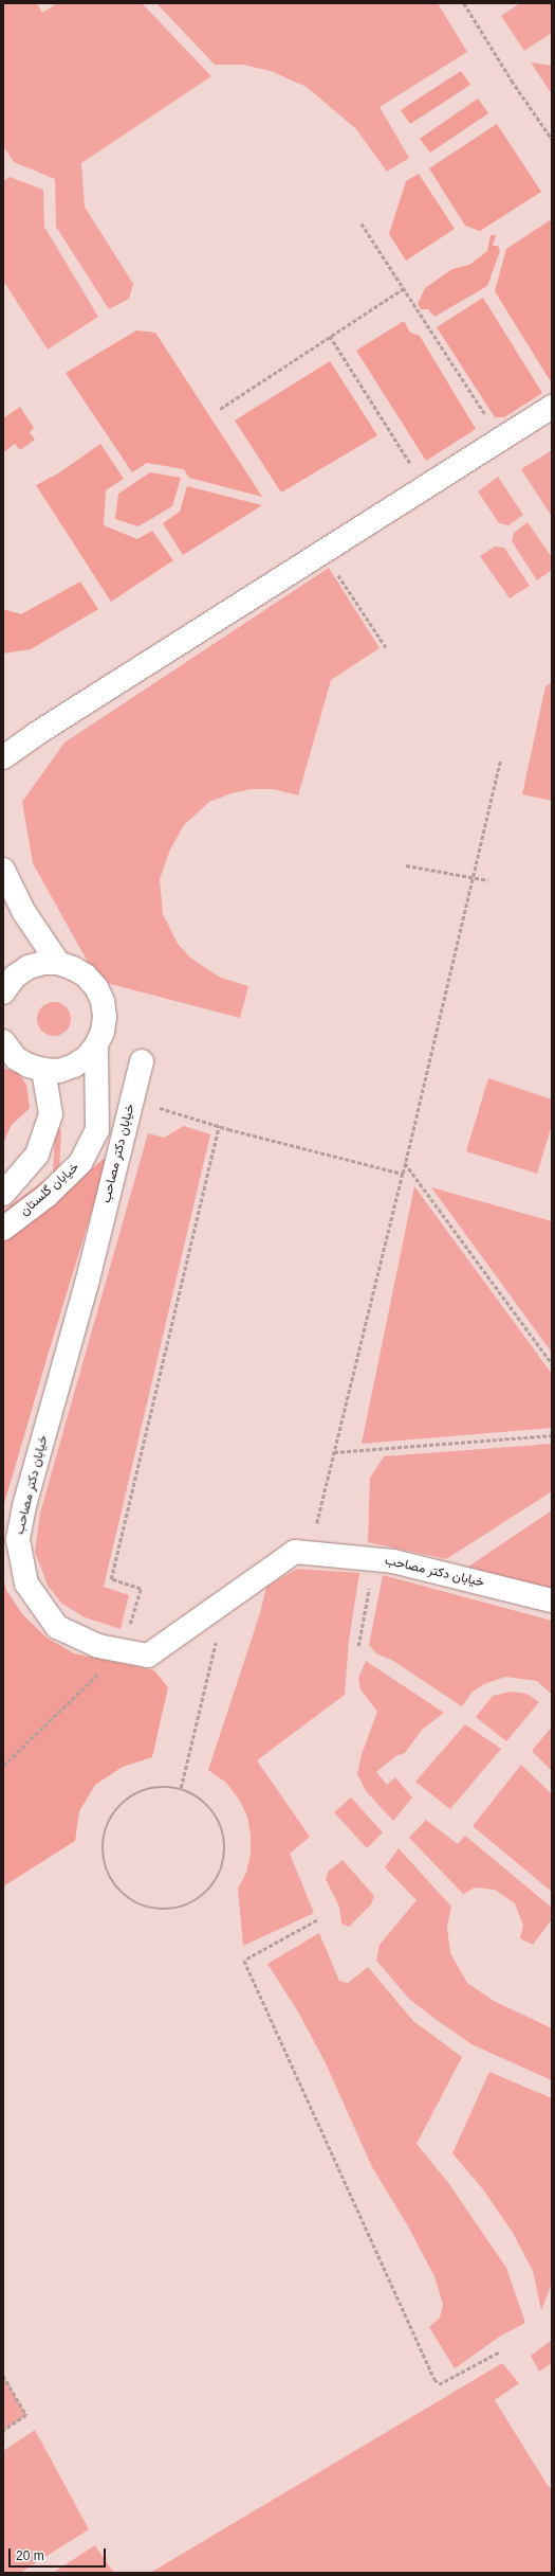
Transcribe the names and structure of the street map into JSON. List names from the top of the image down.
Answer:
{
  "streets": {
    "lane": ["خیابان دکتر مصاحب", "خیابان گلستان"]
  },
  "scale_bar": "20 m"
}
